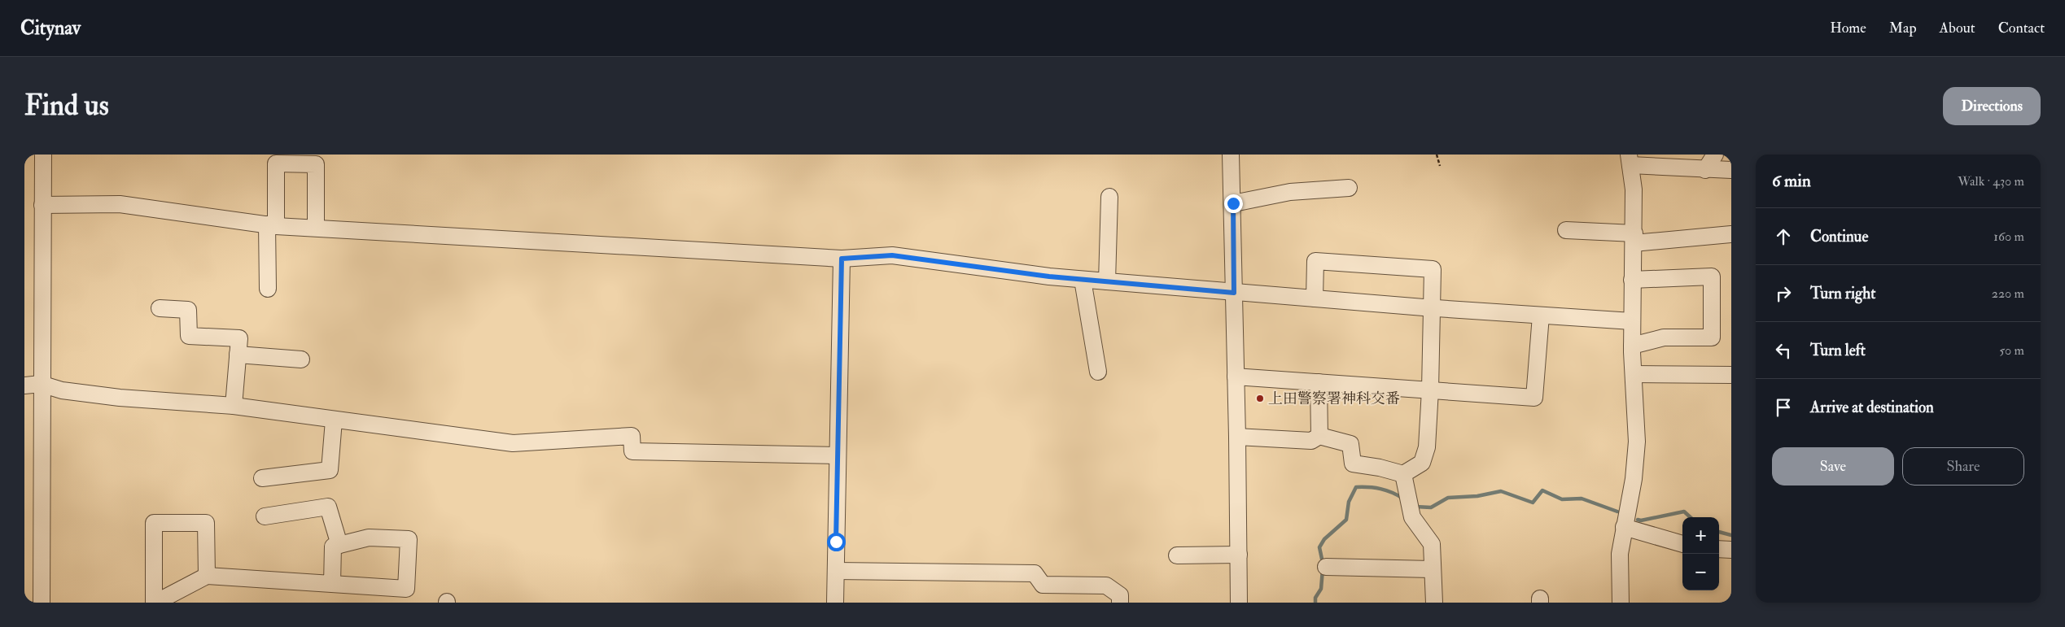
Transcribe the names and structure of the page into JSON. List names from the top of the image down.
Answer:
{
  "places": ["上田警察署神科交番"],
  "page": {
    "header": "Citynav",
    "nav": [
      "Home",
      "Map",
      "About",
      "Contact"
    ],
    "buttons": [
      "Directions",
      ["Save", "Share"]
    ],
    "title": "Find us",
    "heading": ["6 min", "Walk · 430 m"],
    "list": [
      ["Continue", "160 m"],
      ["Turn right", "220 m"],
      ["Turn left", "50 m"],
      "Arrive at destination"
    ],
    "map_buttons": ["+", "−"]
  }
}
